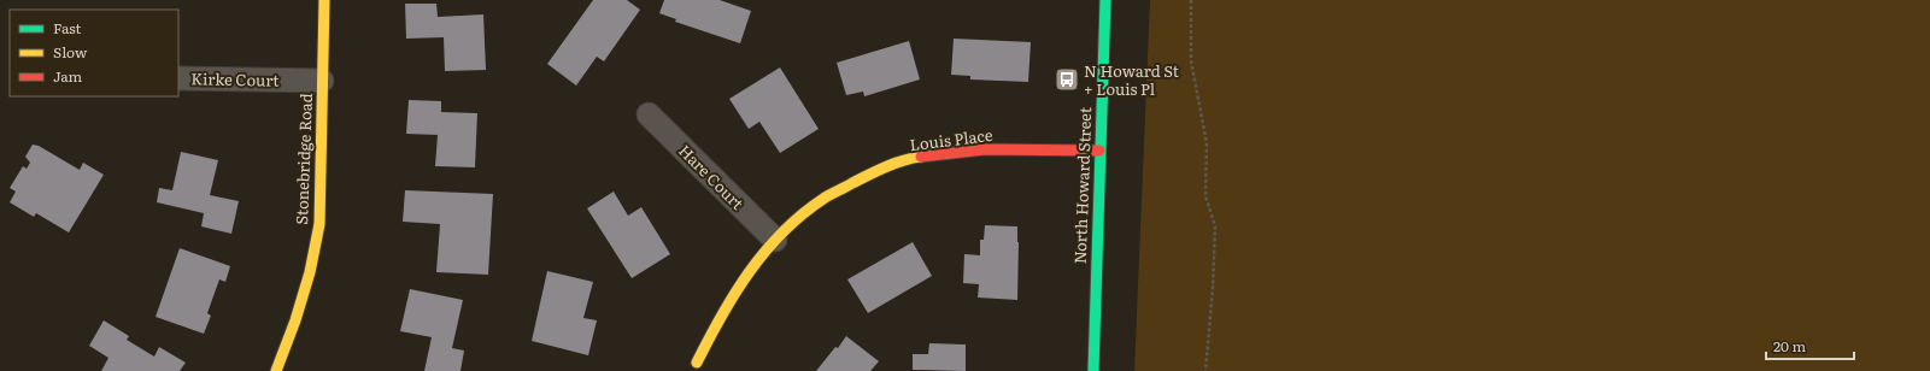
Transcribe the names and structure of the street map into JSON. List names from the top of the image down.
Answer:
{
  "streets": {
    "street": [
      "Kirke Court",
      "Louis Place",
      "Stonebridge Road",
      "Hare Court",
      "North Howard Street"
    ]
  },
  "crossings": [
    ["Kirke Court", "Stonebridge Road"],
    ["Louis Place", "Hare Court"],
    ["Louis Place", "North Howard Street"]
  ],
  "places": {
    "bus stop": ["N Howard St + Louis Pl"]
  },
  "legend": ["Fast", "Slow", "Jam"],
  "scale_bar": "20 m"
}
